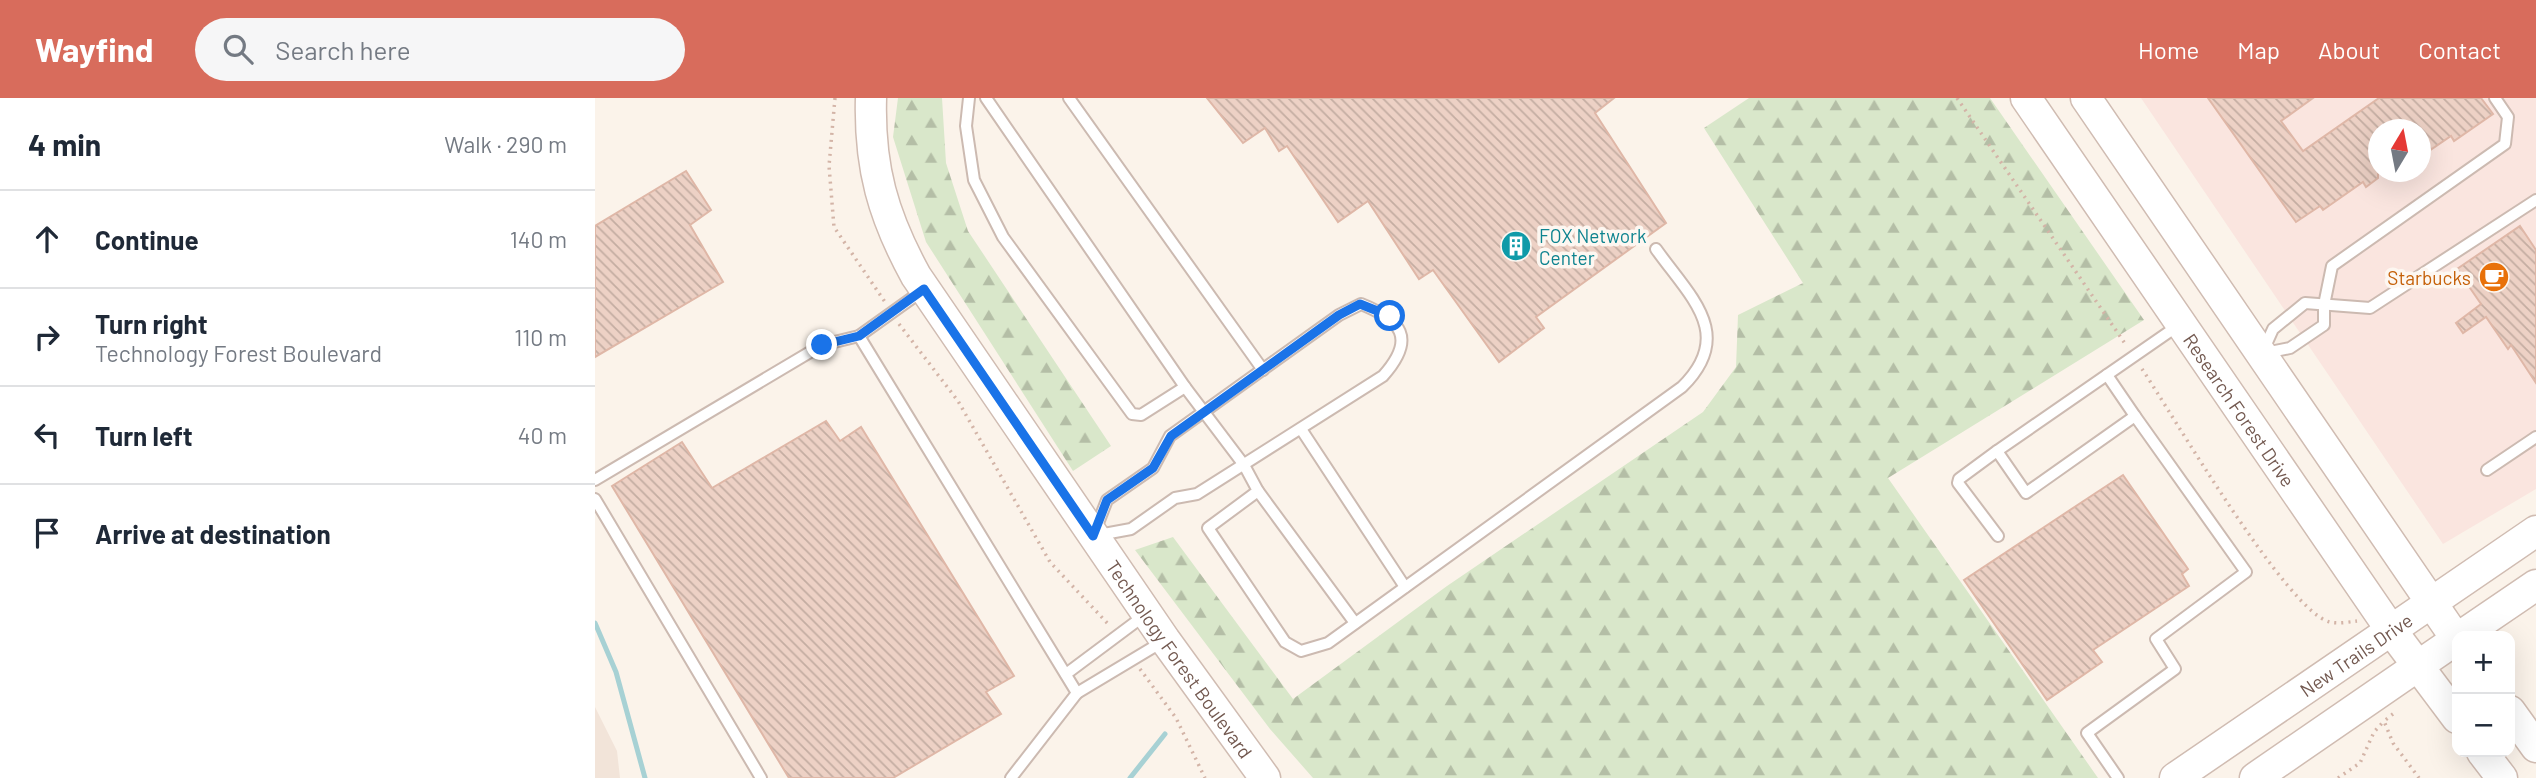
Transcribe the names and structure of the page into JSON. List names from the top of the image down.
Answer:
{
  "streets": {
    "street": ["Research Forest Drive", "New Trails Drive", "Technology Forest Boulevard"]
  },
  "crossings": [
    ["Research Forest Drive", "New Trails Drive"]
  ],
  "places": {
    "building": ["FOX Network Center"],
    "cafe": ["Starbucks"]
  },
  "north": "top",
  "page": {
    "header": "Wayfind",
    "search": "Search here",
    "nav": [
      "Home",
      "Map",
      "About",
      "Contact"
    ],
    "heading": ["4 min", "Walk · 290 m"],
    "list": [
      ["Continue", "140 m"],
      ["Turn right", "Technology Forest Boulevard", "110 m"],
      ["Turn left", "40 m"],
      "Arrive at destination"
    ],
    "map_buttons": ["+", "−"]
  }
}
